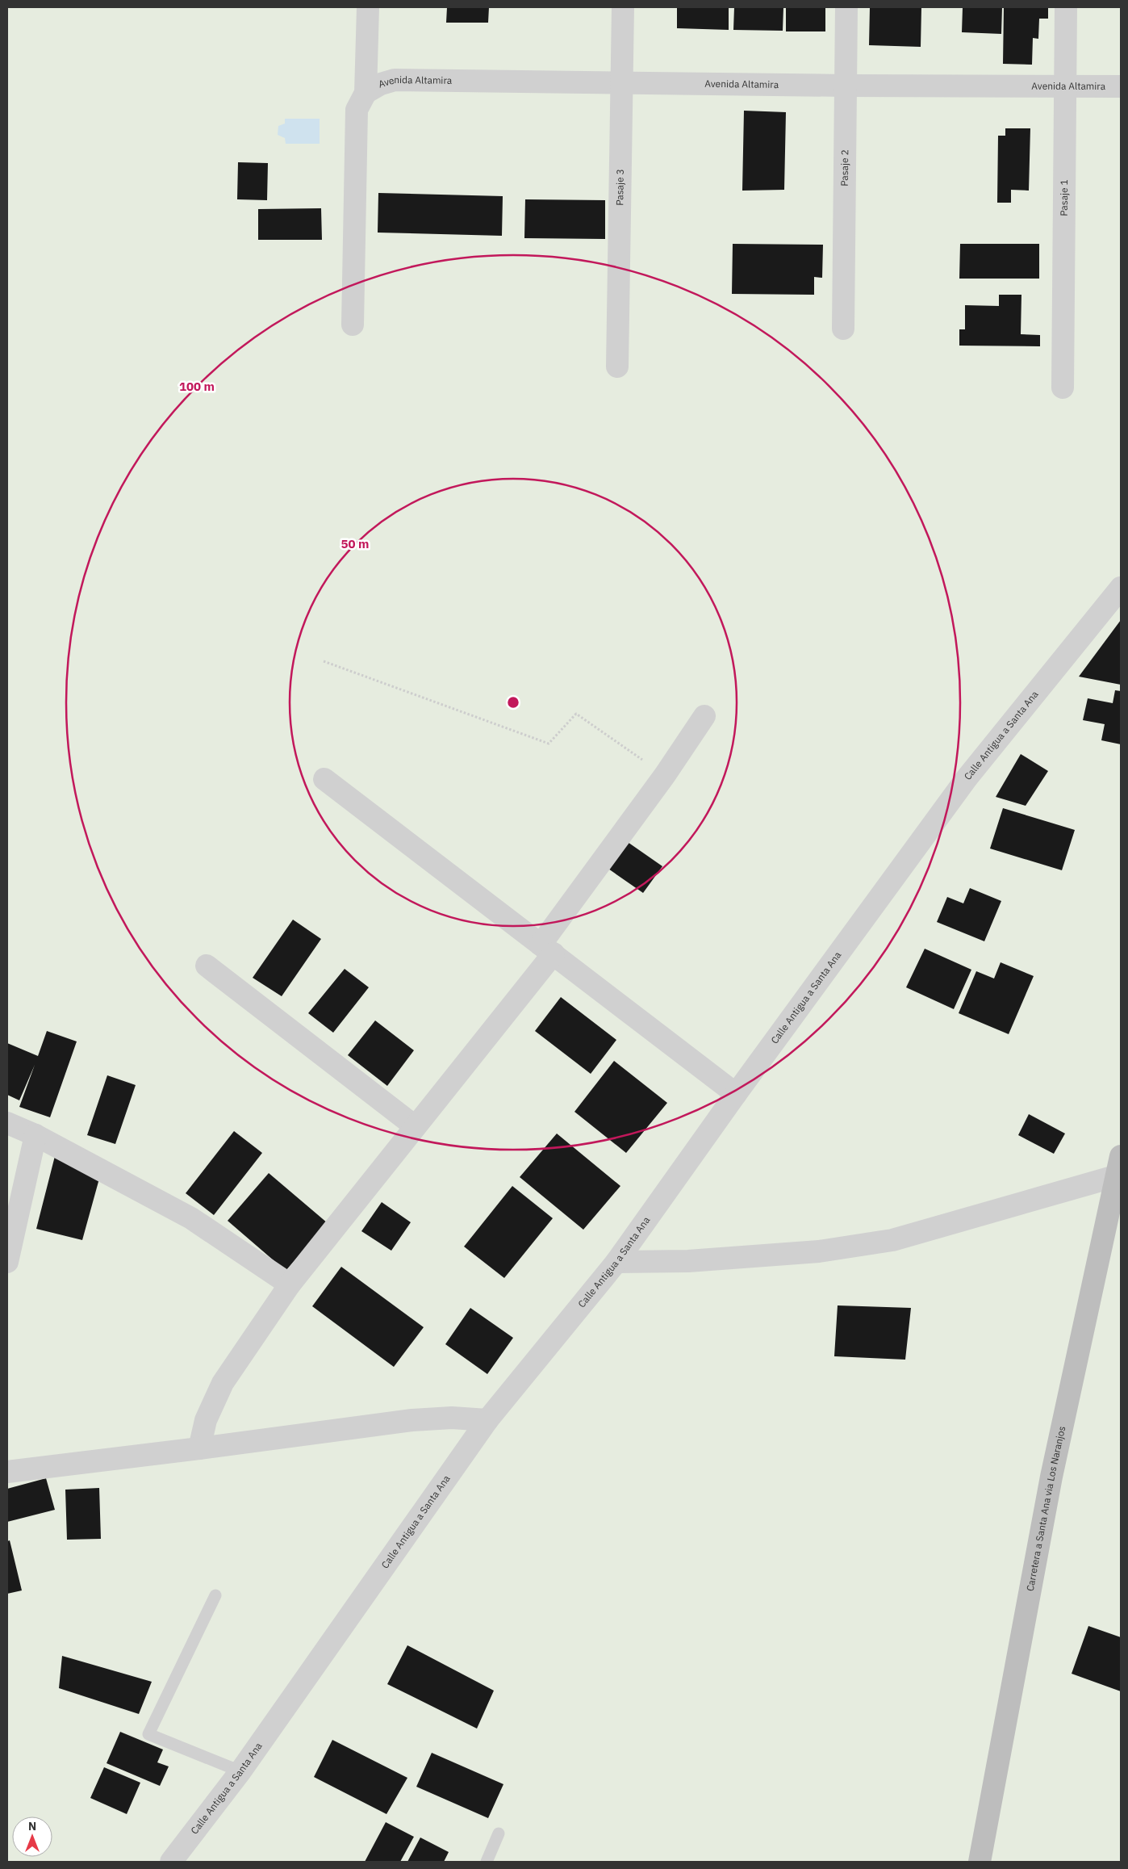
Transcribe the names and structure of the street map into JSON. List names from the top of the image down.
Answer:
{
  "streets": {
    "main road": ["Carretera a Santa Ana via Los Naranjos"],
    "street": [
      "Avenida Altamira",
      "Pasaje 2",
      "Pasaje 3",
      "Pasaje 1",
      "Calle Antigua a Santa Ana"
    ]
  },
  "crossings": [
    ["Avenida Altamira", "Pasaje 2"],
    ["Avenida Altamira", "Pasaje 3"],
    ["Avenida Altamira", "Pasaje 1"]
  ],
  "north": "top",
  "rings": ["100 m", "50 m"]
}
